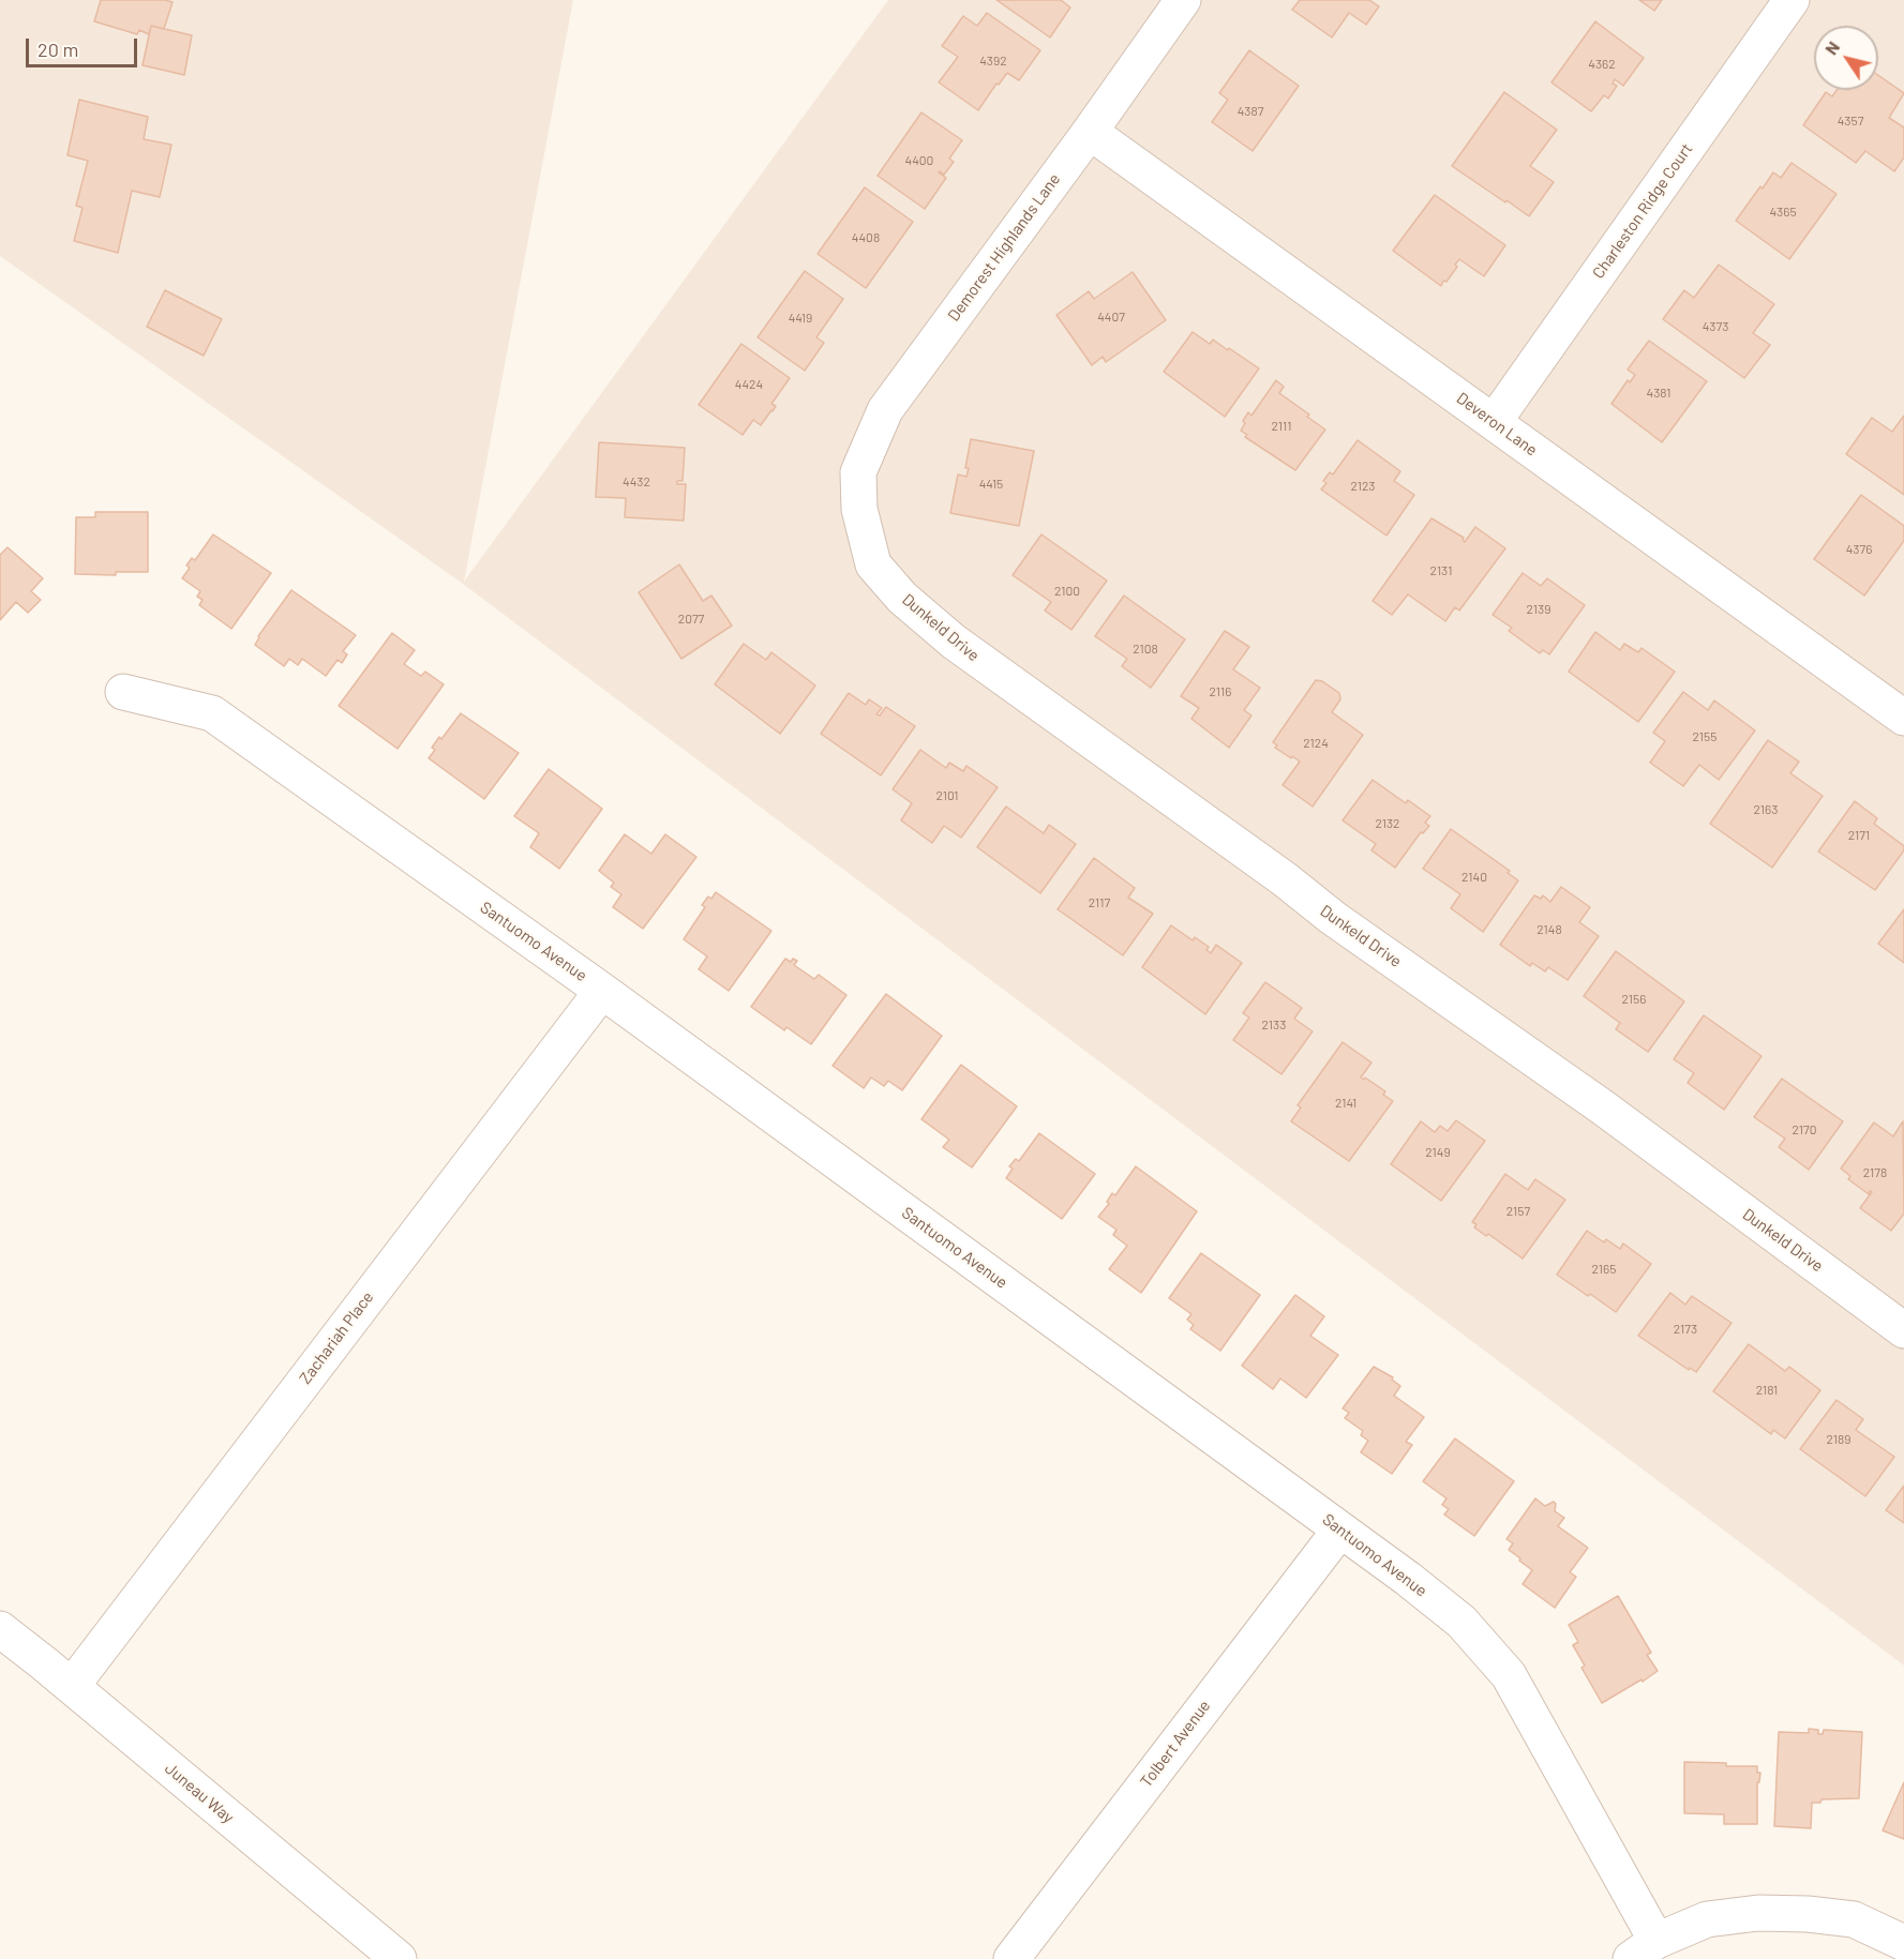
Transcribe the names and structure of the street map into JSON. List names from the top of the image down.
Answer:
{
  "streets": {
    "street": [
      "Charleston Ridge Court",
      "Demorest Highlands Lane",
      "Deveron Lane",
      "Dunkeld Drive",
      "Santuomo Avenue",
      "Zachariah Place",
      "Tolbert Avenue",
      "Juneau Way"
    ]
  },
  "crossings": [
    ["Charleston Ridge Court", "Deveron Lane"],
    ["Demorest Highlands Lane", "Deveron Lane"],
    ["Demorest Highlands Lane", "Dunkeld Drive"],
    ["Santuomo Avenue", "Zachariah Place"],
    ["Santuomo Avenue", "Tolbert Avenue"],
    ["Zachariah Place", "Juneau Way"]
  ],
  "house_numbers": [
    "4392",
    "4362",
    "4387",
    "4357",
    "4400",
    "4365",
    "4408",
    "4407",
    "4419",
    "4373",
    "4424",
    "4381",
    "2111",
    "4432",
    "4415",
    "2123",
    "4376",
    "2131",
    "2100",
    "2139",
    "2077",
    "2108",
    "2116",
    "2155",
    "2124",
    "2101",
    "2163",
    "2132",
    "2171",
    "2140",
    "2117",
    "2148",
    "2156",
    "2133",
    "2141",
    "2170",
    "2149",
    "2178",
    "2157",
    "2165",
    "2173",
    "2181",
    "2189"
  ],
  "scale_bar": "20 m",
  "north": "top left"
}
